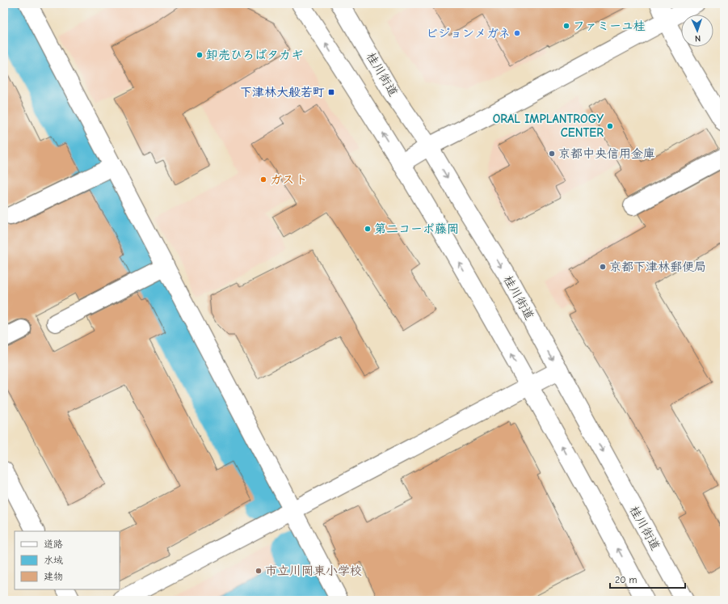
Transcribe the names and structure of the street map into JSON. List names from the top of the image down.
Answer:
{
  "streets": {
    "street": ["桂川街道"]
  },
  "places": {
    "other": [
      "ファミーユ桂",
      "ビジョンメガネ",
      "卸売ひろばタカギ",
      "ORAL IMPLANTROGY CENTER",
      "京都中央信用金庫",
      "ガスト",
      "第二コーポ藤岡",
      "京都下津林郵便局",
      "市立川岡東小学校"
    ],
    "transit": ["下津林大般若町"]
  },
  "legend": ["道路", "水域", "建物"],
  "scale_bar": "20 m",
  "north": "bottom"
}
